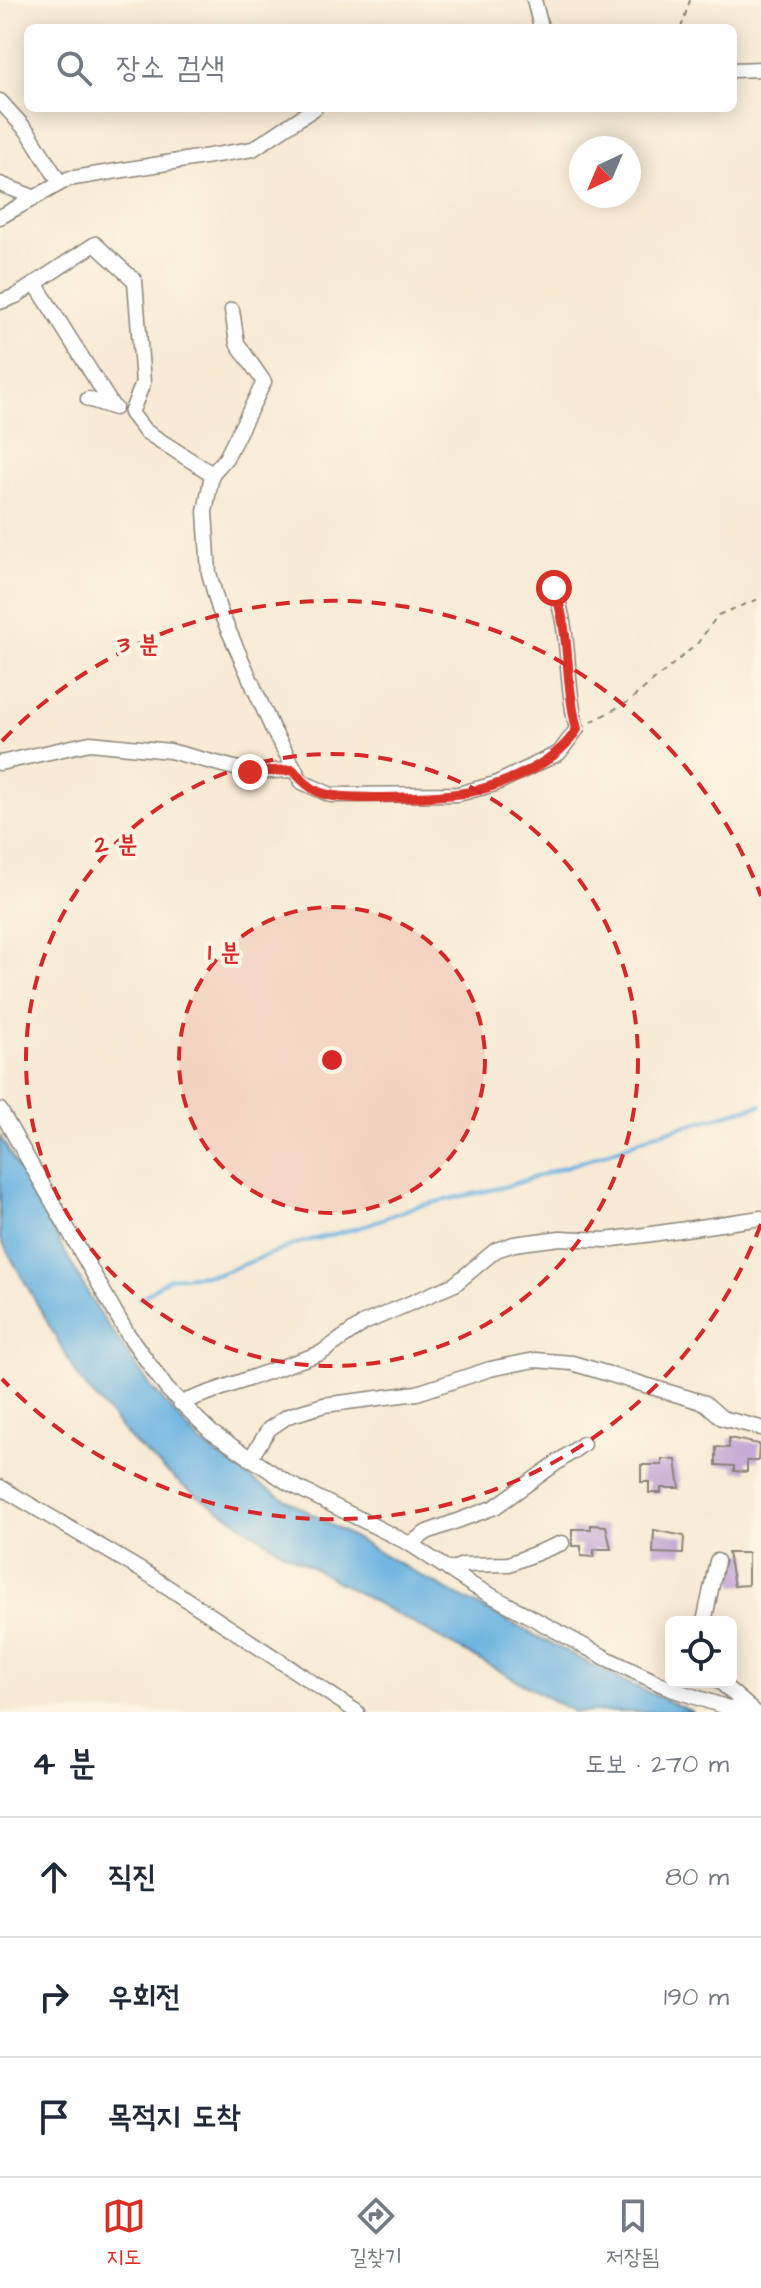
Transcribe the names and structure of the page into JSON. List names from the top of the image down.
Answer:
{
  "north": "bottom left",
  "page": {
    "search": "장소 검색",
    "heading": ["4 분", "도보 · 270 m"],
    "list": [
      ["직진", "80 m"],
      ["우회전", "190 m"],
      "목적지 도착"
    ],
    "nav": ["지도", "길찾기", "저장됨"]
  },
  "rings": ["3 분", "2 분", "1 분"]
}
